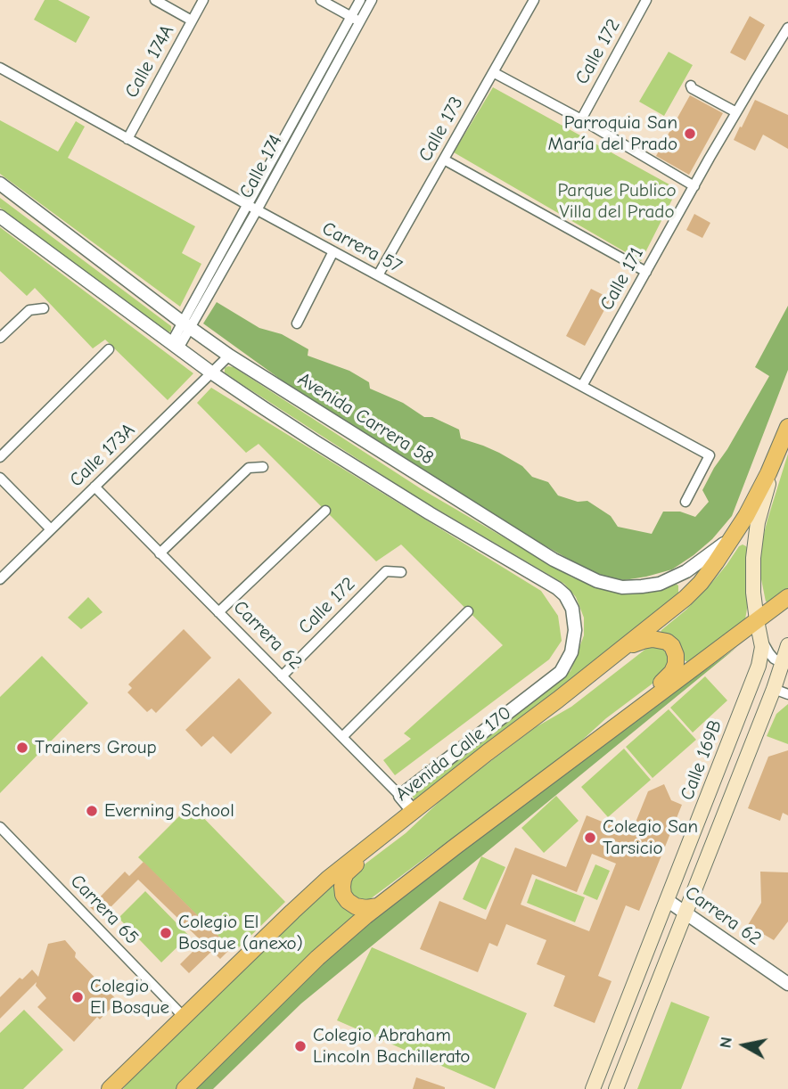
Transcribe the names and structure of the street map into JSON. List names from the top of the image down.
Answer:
{
  "streets": {
    "main road": ["Avenida Calle 170", "Calle 169B"],
    "street": [
      "Calle 172",
      "Calle 174A",
      "Calle 173",
      "Calle 174",
      "Carrera 57",
      "Calle 171",
      "Avenida Carrera 58",
      "Calle 173A",
      "Carrera 62",
      "Carrera 65"
    ]
  },
  "crossings": [
    ["Calle 172", "Carrera 62"],
    ["Calle 174A", "Carrera 57"],
    ["Calle 173", "Carrera 57"],
    ["Calle 174", "Carrera 57"],
    ["Calle 174", "Avenida Carrera 58"],
    ["Carrera 57", "Calle 171"],
    ["Avenida Carrera 58", "Calle 173A"],
    ["Avenida Carrera 58", "Avenida Calle 170"],
    ["Calle 173A", "Carrera 62"],
    ["Carrera 62", "Avenida Calle 170"],
    ["Carrera 62", "Calle 169B"],
    ["Avenida Calle 170", "Calle 169B"],
    ["Avenida Calle 170", "Carrera 65"]
  ],
  "parks": ["Parque Publico Villa del Prado"],
  "places": [
    "Parroquia San María del Prado",
    "Trainers Group",
    "Everning School",
    "Colegio San Tarsicio",
    "Colegio El Bosque (anexo)",
    "Colegio El Bosque",
    "Colegio Abraham Lincoln Bachillerato"
  ],
  "north": "left"
}
